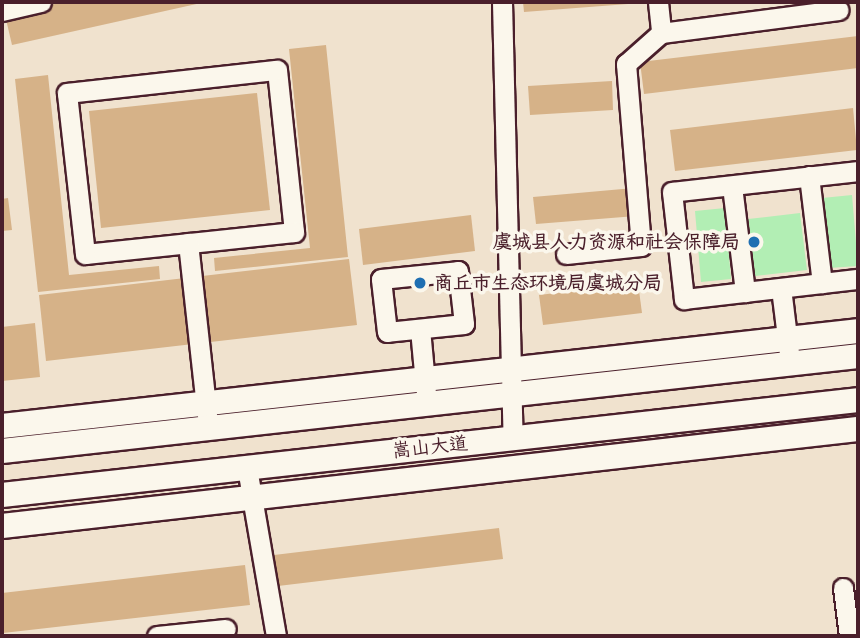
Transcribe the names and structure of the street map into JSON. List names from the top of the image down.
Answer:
{
  "streets": {
    "main road": ["嵩山大道"]
  },
  "places": ["虞城县人力资源和社会保障局", "商丘市生态环境局虞城分局"]
}
